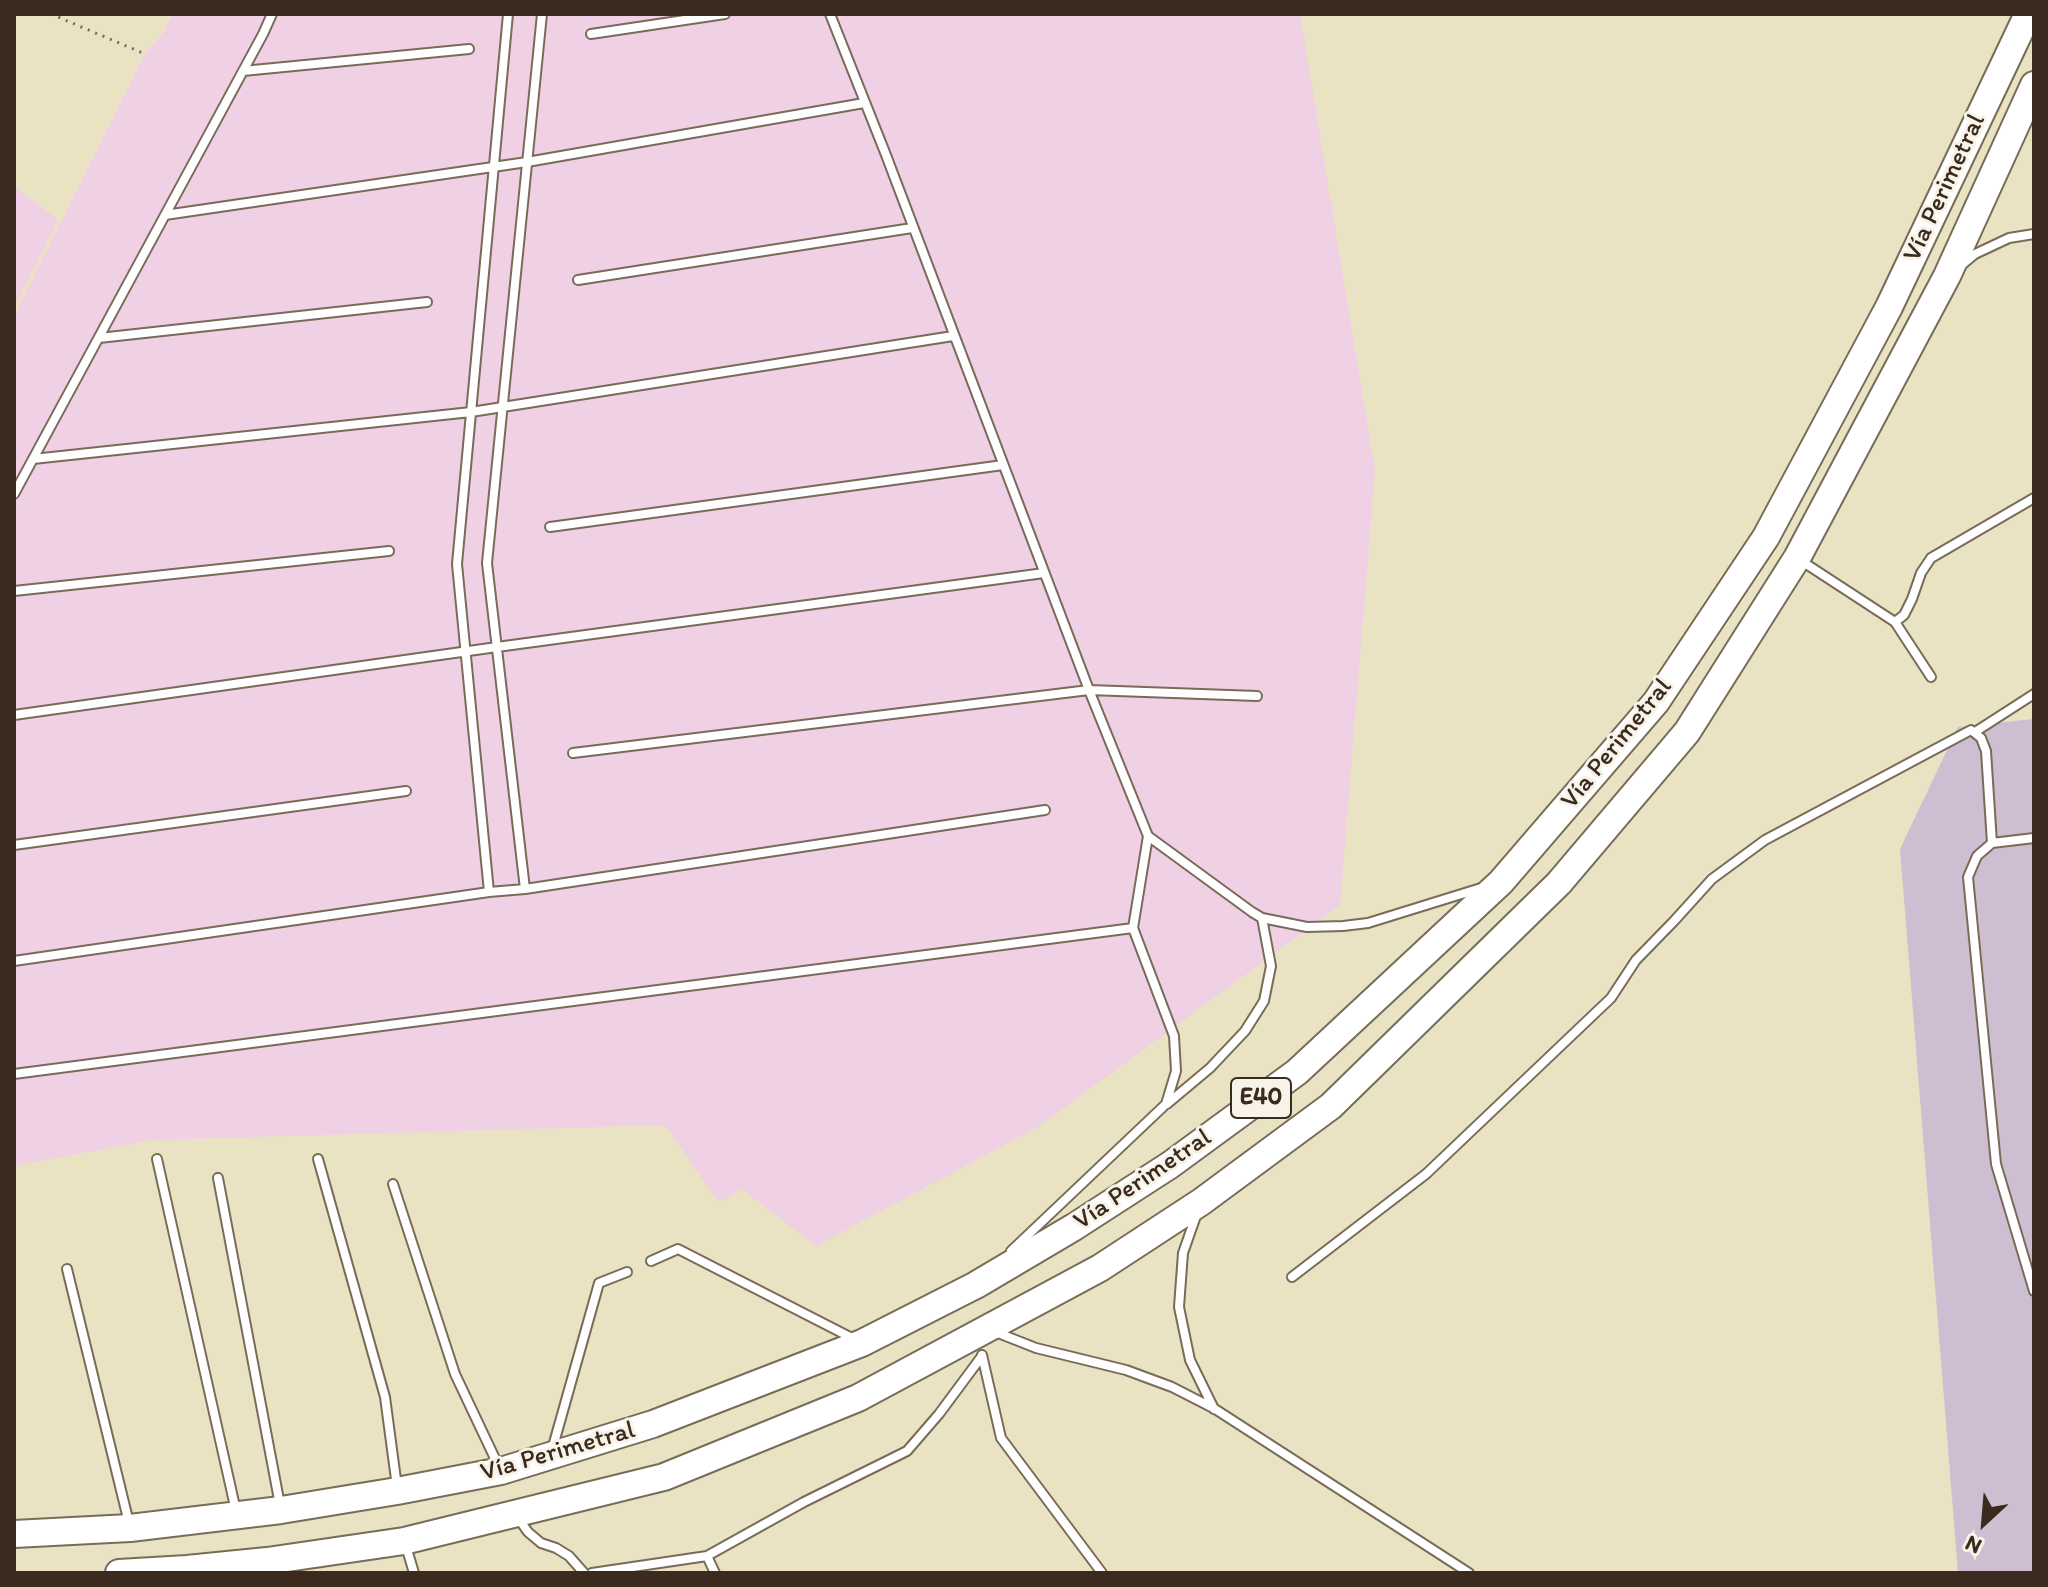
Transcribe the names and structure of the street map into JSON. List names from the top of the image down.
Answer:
{
  "streets": {
    "highway": ["Vía Perimetral", "E40"]
  },
  "north": "bottom left"
}
